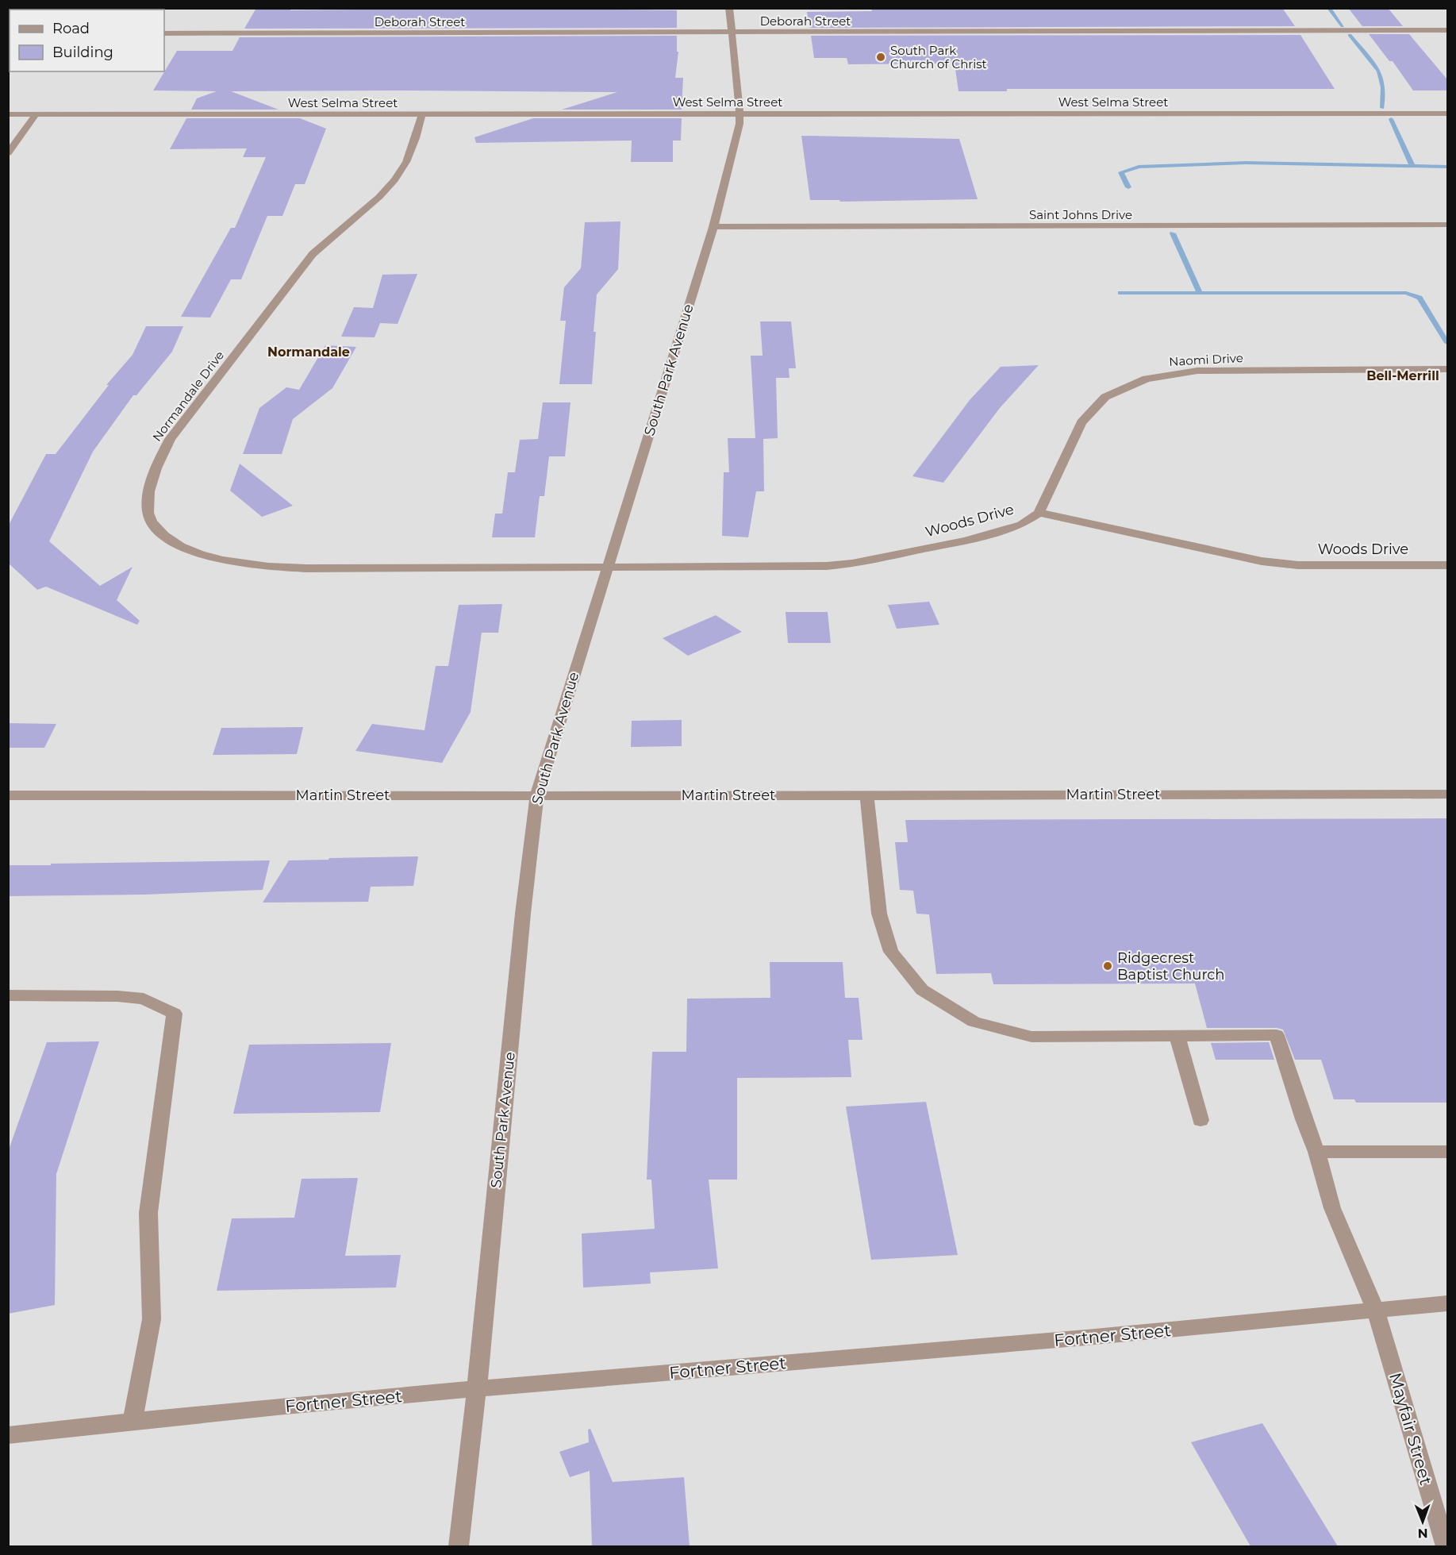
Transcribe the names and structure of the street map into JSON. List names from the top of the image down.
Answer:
{
  "streets": {
    "street": [
      "Deborah Street",
      "West Selma Street",
      "Saint Johns Drive",
      "Naomi Drive",
      "South Park Avenue",
      "Normandale Drive",
      "Woods Drive",
      "Martin Street",
      "Fortner Street",
      "Mayfair Street"
    ]
  },
  "crossings": [
    ["Deborah Street", "South Park Avenue"],
    ["West Selma Street", "South Park Avenue"],
    ["West Selma Street", "Normandale Drive"],
    ["Saint Johns Drive", "South Park Avenue"],
    ["Naomi Drive", "Woods Drive"],
    ["South Park Avenue", "Normandale Drive"],
    ["South Park Avenue", "Woods Drive"],
    ["South Park Avenue", "Martin Street"],
    ["South Park Avenue", "Fortner Street"],
    ["Normandale Drive", "Woods Drive"],
    ["Fortner Street", "Mayfair Street"]
  ],
  "districts": ["Normandale", "Bell-Merrill"],
  "places": ["South Park Church of Christ", "Ridgecrest Baptist Church"],
  "legend": ["Road", "Building"],
  "north": "bottom"
}
